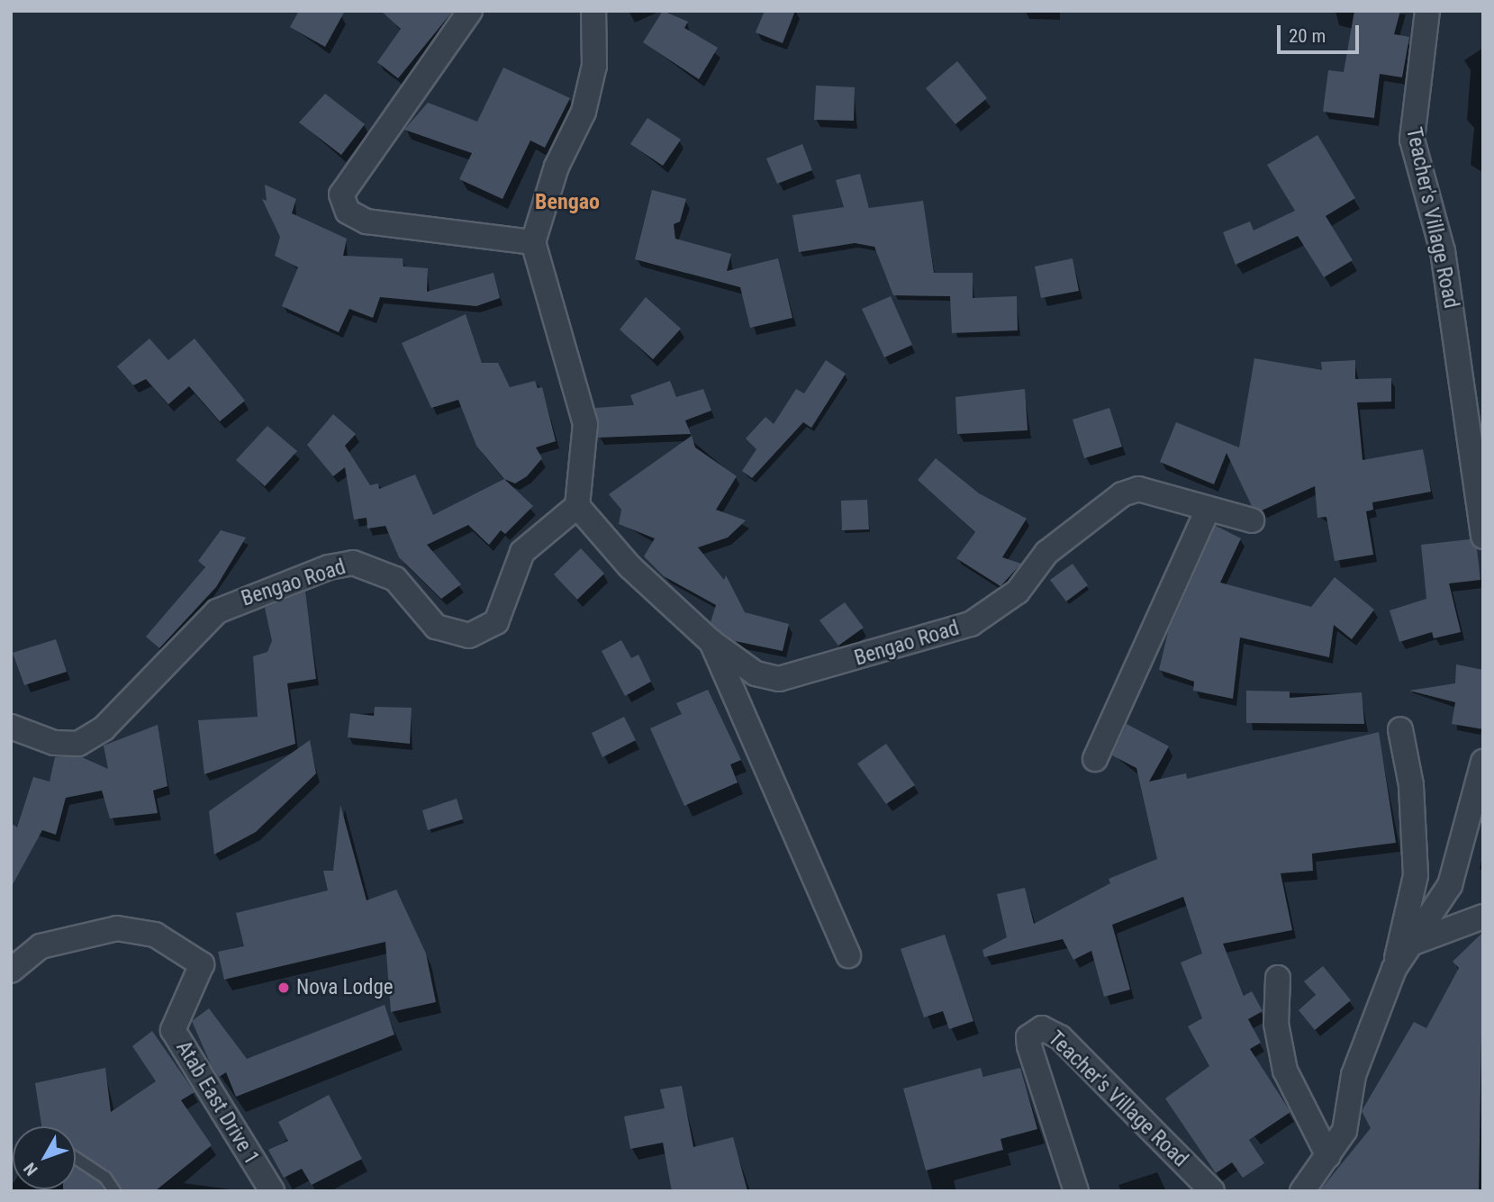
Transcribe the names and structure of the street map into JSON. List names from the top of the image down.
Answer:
{
  "streets": {
    "street": ["Teacher's Village Road", "Bengao Road", "Atab East Drive 1"]
  },
  "districts": ["Bengao"],
  "places": ["Nova Lodge"],
  "scale_bar": "20 m",
  "north": "bottom left"
}
